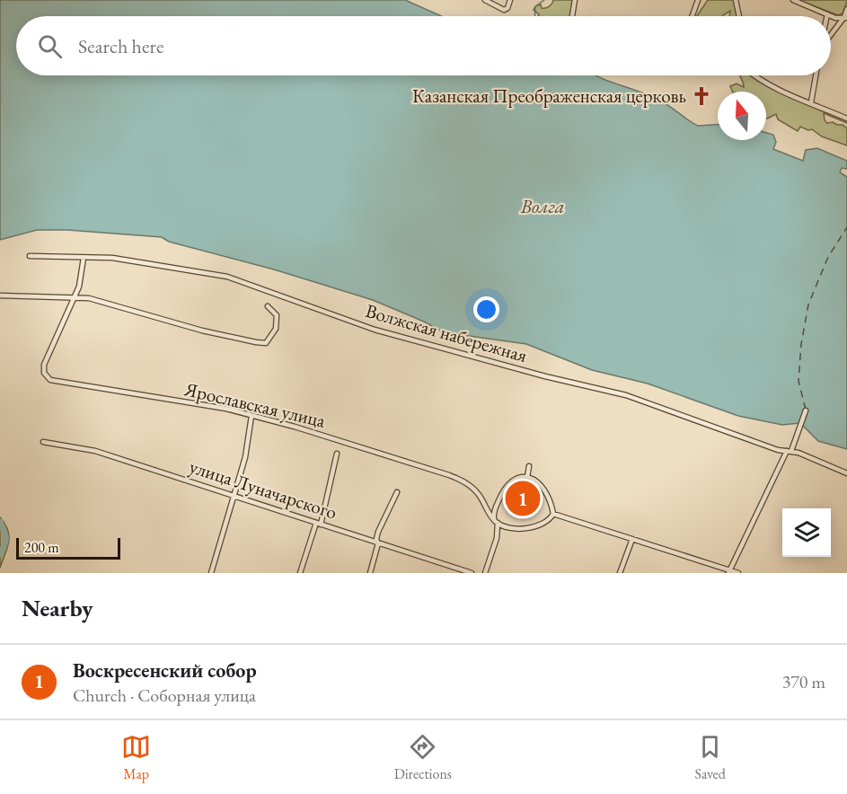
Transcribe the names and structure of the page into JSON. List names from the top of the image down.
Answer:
{
  "streets": {
    "street": ["Волжская набережная", "Ярославская улица", "улица Луначарского"]
  },
  "crossings": [
    ["Волжская набережная", "Ярославская улица"]
  ],
  "water": ["Волга"],
  "places": {
    "church": ["Казанская Преображенская церковь"]
  },
  "scale_bar": "200 m",
  "north": "top",
  "page": {
    "search": "Search here",
    "pins": "1",
    "scale": "200 m",
    "heading": "Nearby",
    "list": [
      {
        "mark": "1",
        "name": "Воскресенский собор",
        "note": "Church · Соборная улица",
        "value": "370 m"
      }
    ],
    "nav": ["Map", "Directions", "Saved"]
  }
}
